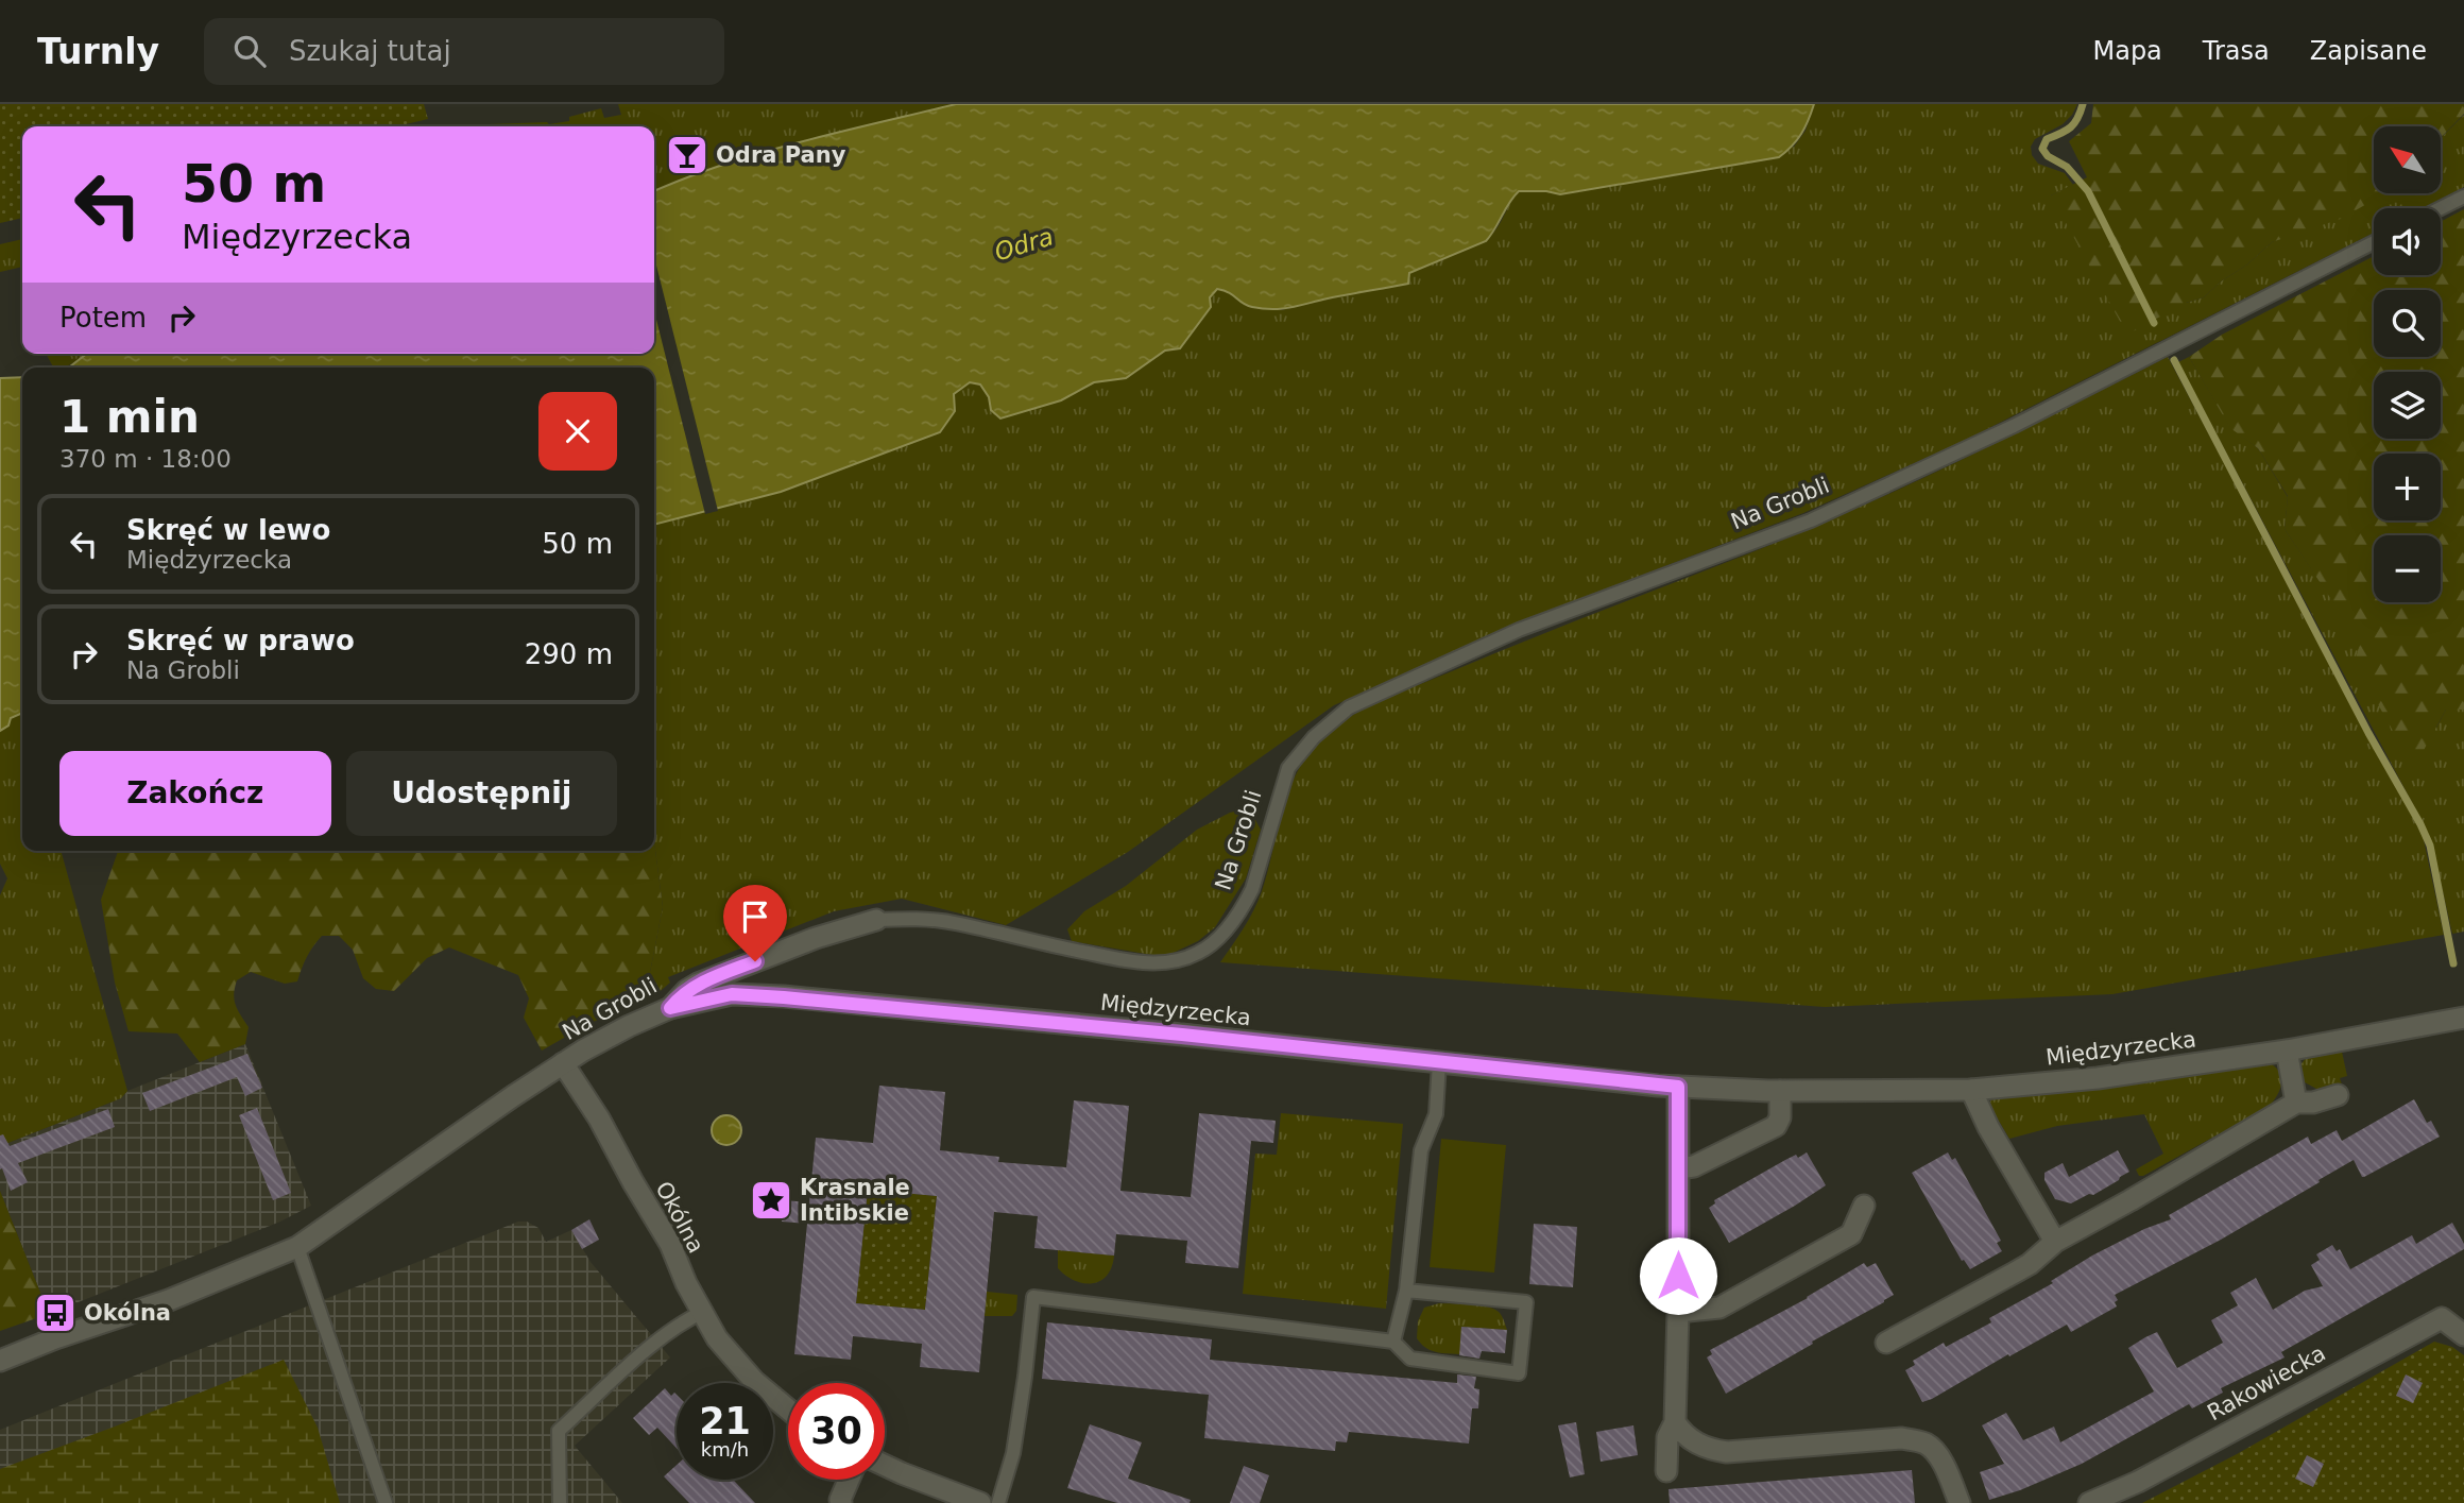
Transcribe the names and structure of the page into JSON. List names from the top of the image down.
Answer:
{
  "streets": {
    "street": [
      "Na Grobli",
      "Międzyrzecka",
      "Okólna",
      "Rakowiecka"
    ]
  },
  "crossings": [
    ["Na Grobli", "Międzyrzecka"],
    ["Na Grobli", "Okólna"]
  ],
  "water": ["Odra"],
  "places": {
    "bar": ["Odra Pany"],
    "place": ["Krasnale Intibskie"],
    "bus stop": ["Okólna"]
  },
  "north": "top left",
  "page": {
    "header": "Turnly",
    "search": "Szukaj tutaj",
    "nav": ["Mapa", "Trasa", "Zapisane"],
    "map_buttons": ["+", "−"],
    "turn": ["50 m", "Międzyrzecka"],
    "then": "Potem",
    "heading": ["1 min", "370 m · 18:00"],
    "list": [
      {
        "name": "Skręć w lewo",
        "note": "Międzyrzecka",
        "value": "50 m"
      },
      {
        "name": "Skręć w prawo",
        "note": "Na Grobli",
        "value": "290 m"
      }
    ],
    "buttons": ["Zakończ", "Udostępnij"],
    "speed": "21 km/h",
    "limit": "30"
  }
}
